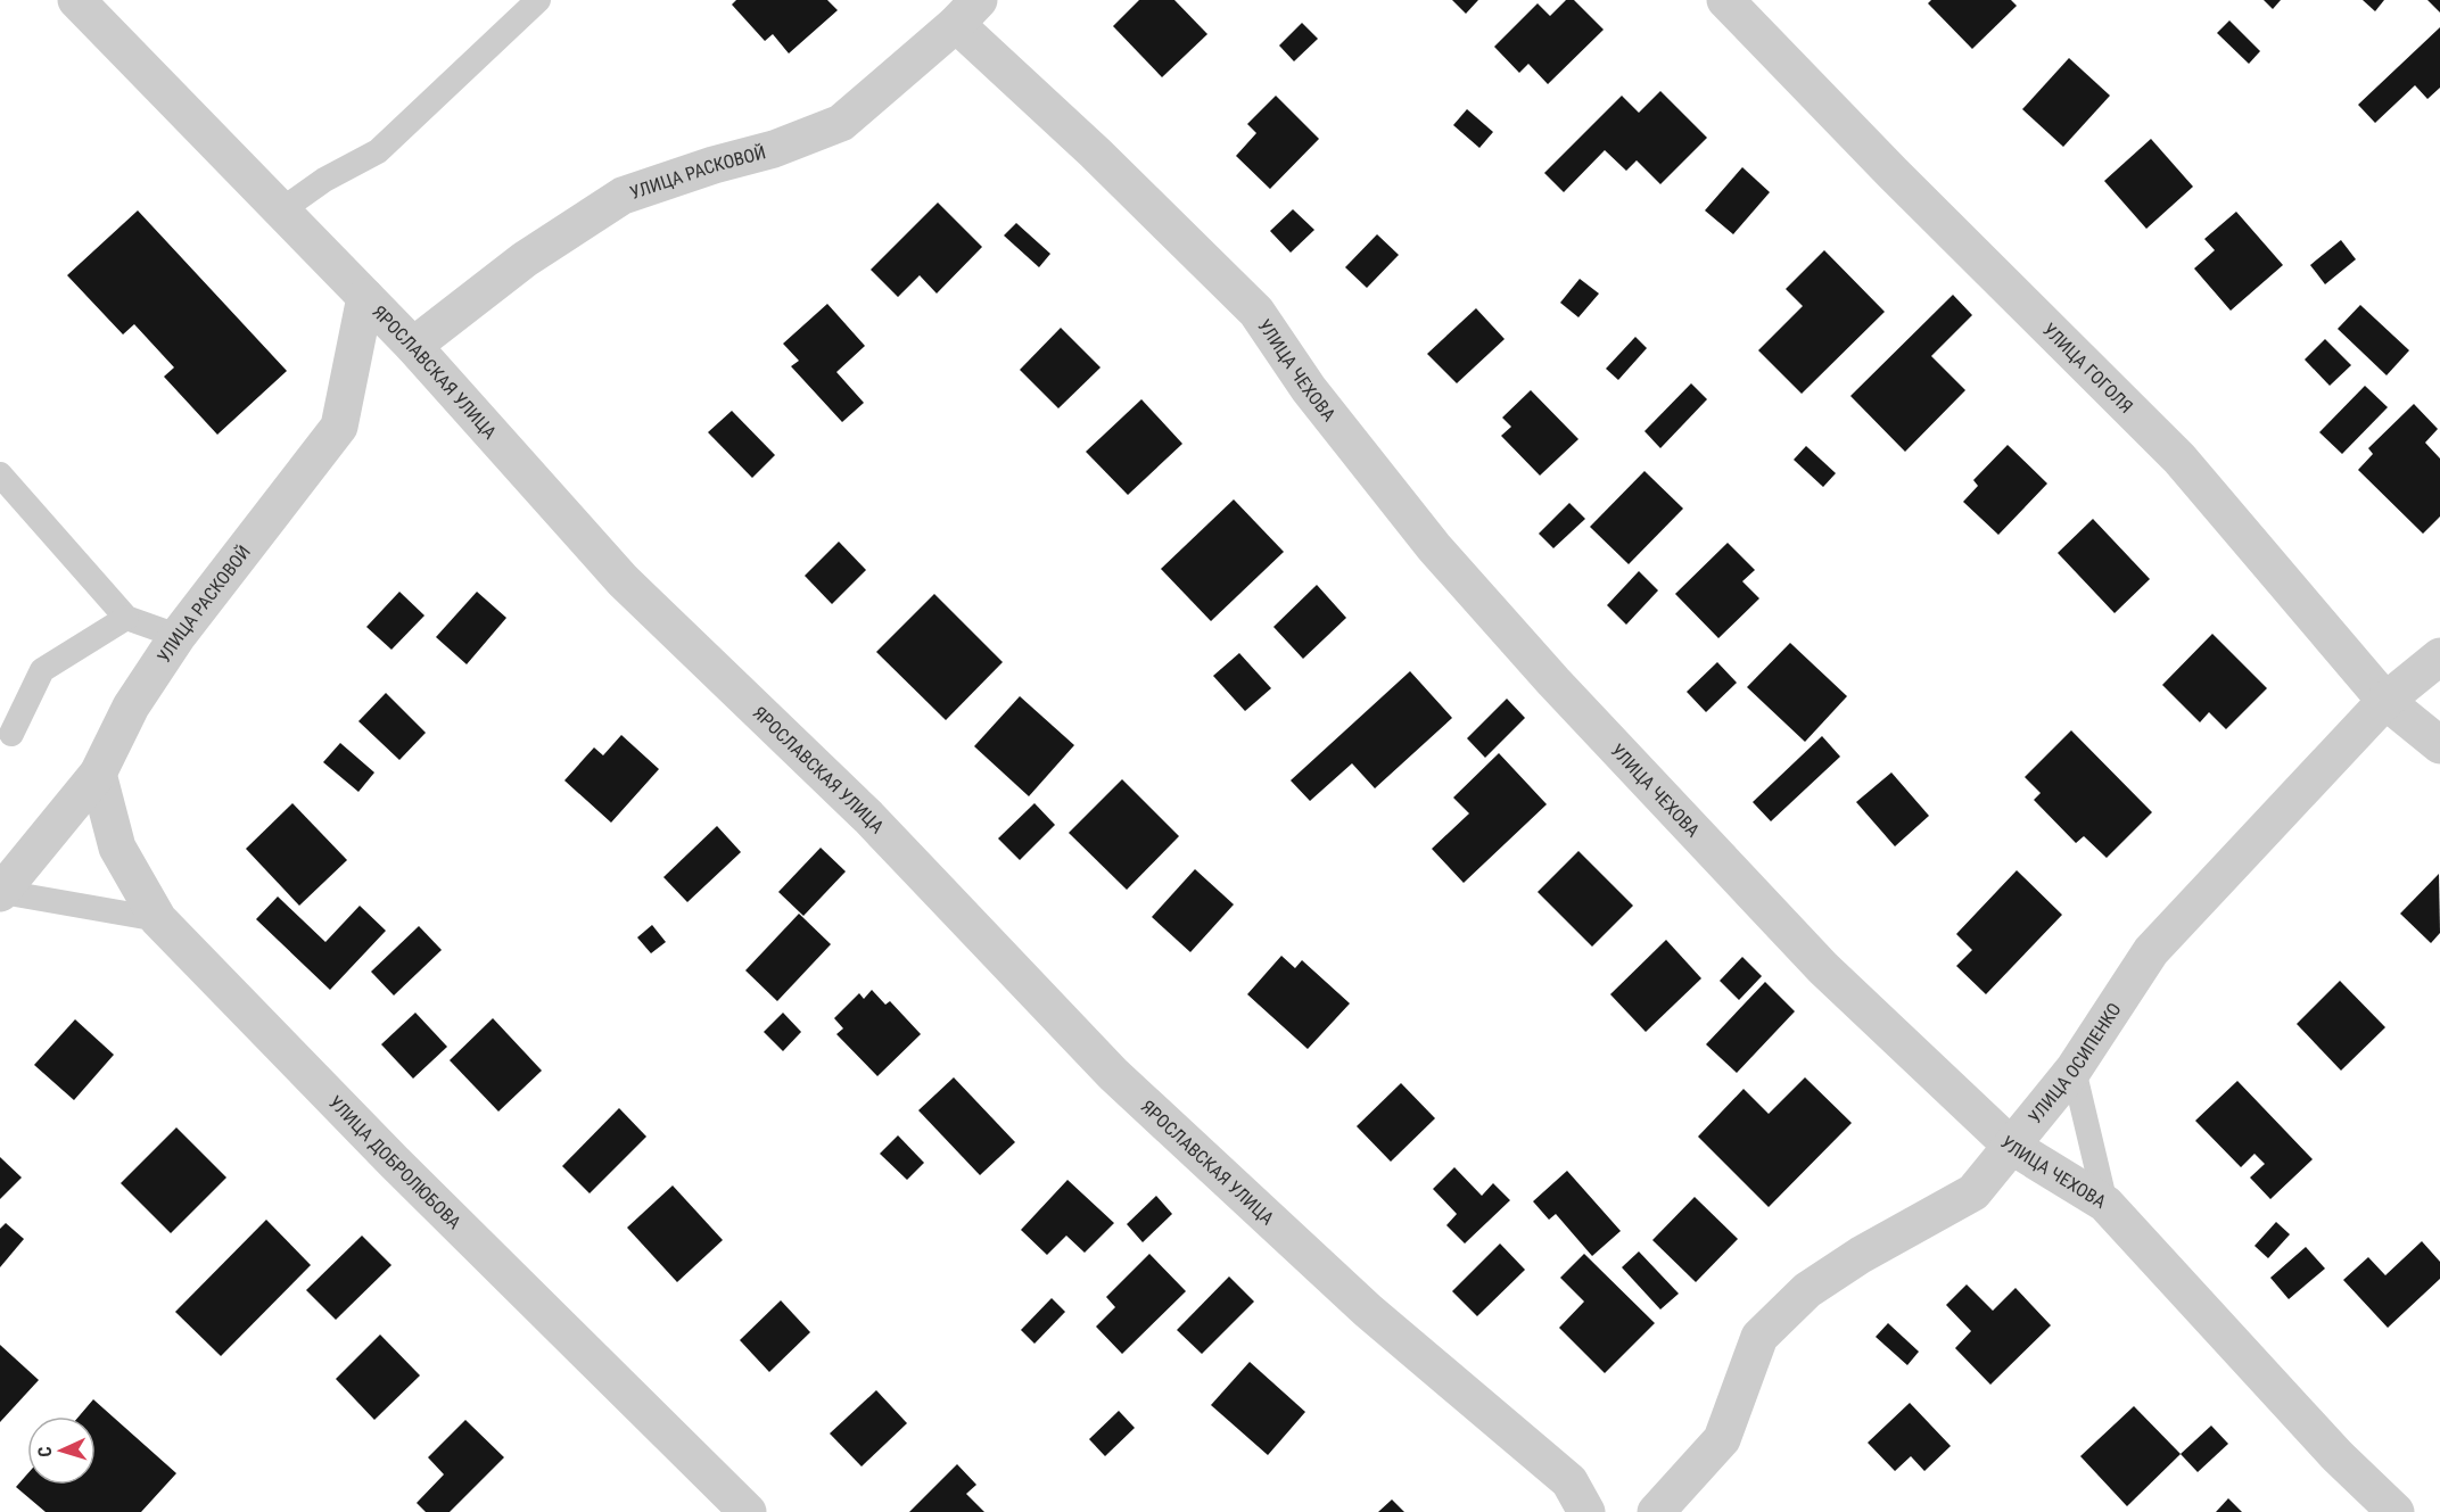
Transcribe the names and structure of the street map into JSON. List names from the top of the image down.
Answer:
{
  "streets": {
    "street": [
      "УЛИЦА РАСКОВОЙ",
      "УЛИЦА ГОГОЛЯ",
      "УЛИЦА ЧЕХОВА",
      "ЯРОСЛАВСКАЯ УЛИЦА",
      "УЛИЦА ОСИПЕНКО",
      "УЛИЦА ДОБРОЛЮБОВА"
    ]
  },
  "crossings": [
    ["УЛИЦА РАСКОВОЙ", "УЛИЦА ЧЕХОВА"],
    ["УЛИЦА РАСКОВОЙ", "ЯРОСЛАВСКАЯ УЛИЦА"],
    ["УЛИЦА РАСКОВОЙ", "УЛИЦА ДОБРОЛЮБОВА"],
    ["УЛИЦА ГОГОЛЯ", "УЛИЦА ОСИПЕНКО"],
    ["УЛИЦА ЧЕХОВА", "УЛИЦА ОСИПЕНКО"]
  ],
  "north": "left"
}
